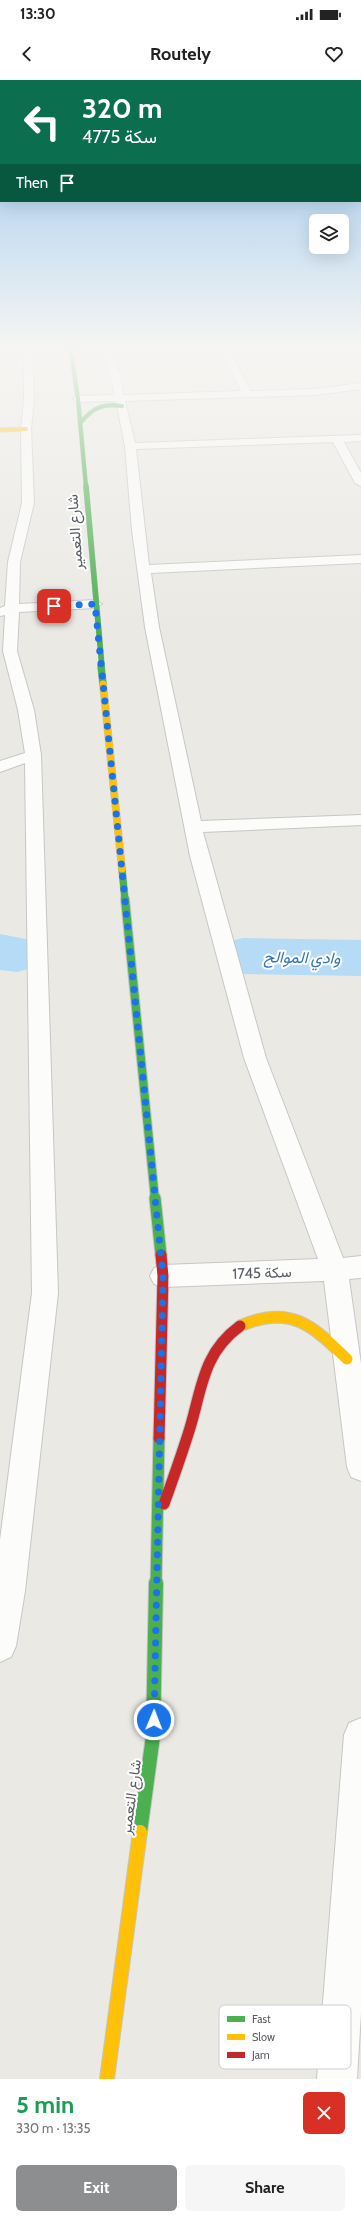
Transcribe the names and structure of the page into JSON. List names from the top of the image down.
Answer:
{
  "streets": {
    "main road": ["شارع التعمير"],
    "street": ["سكة 1745"]
  },
  "crossings": [
    ["شارع التعمير", "سكة 1745"]
  ],
  "water": ["وادي الموالح"],
  "legend": ["Fast", "Slow", "Jam"],
  "page": {
    "status": "13:30",
    "header": "Routely",
    "turn": ["320 m", "سكة 4775"],
    "then": "Then",
    "heading": ["5 min", "330 m · 13:35"],
    "buttons": ["Exit", "Share"]
  }
}
